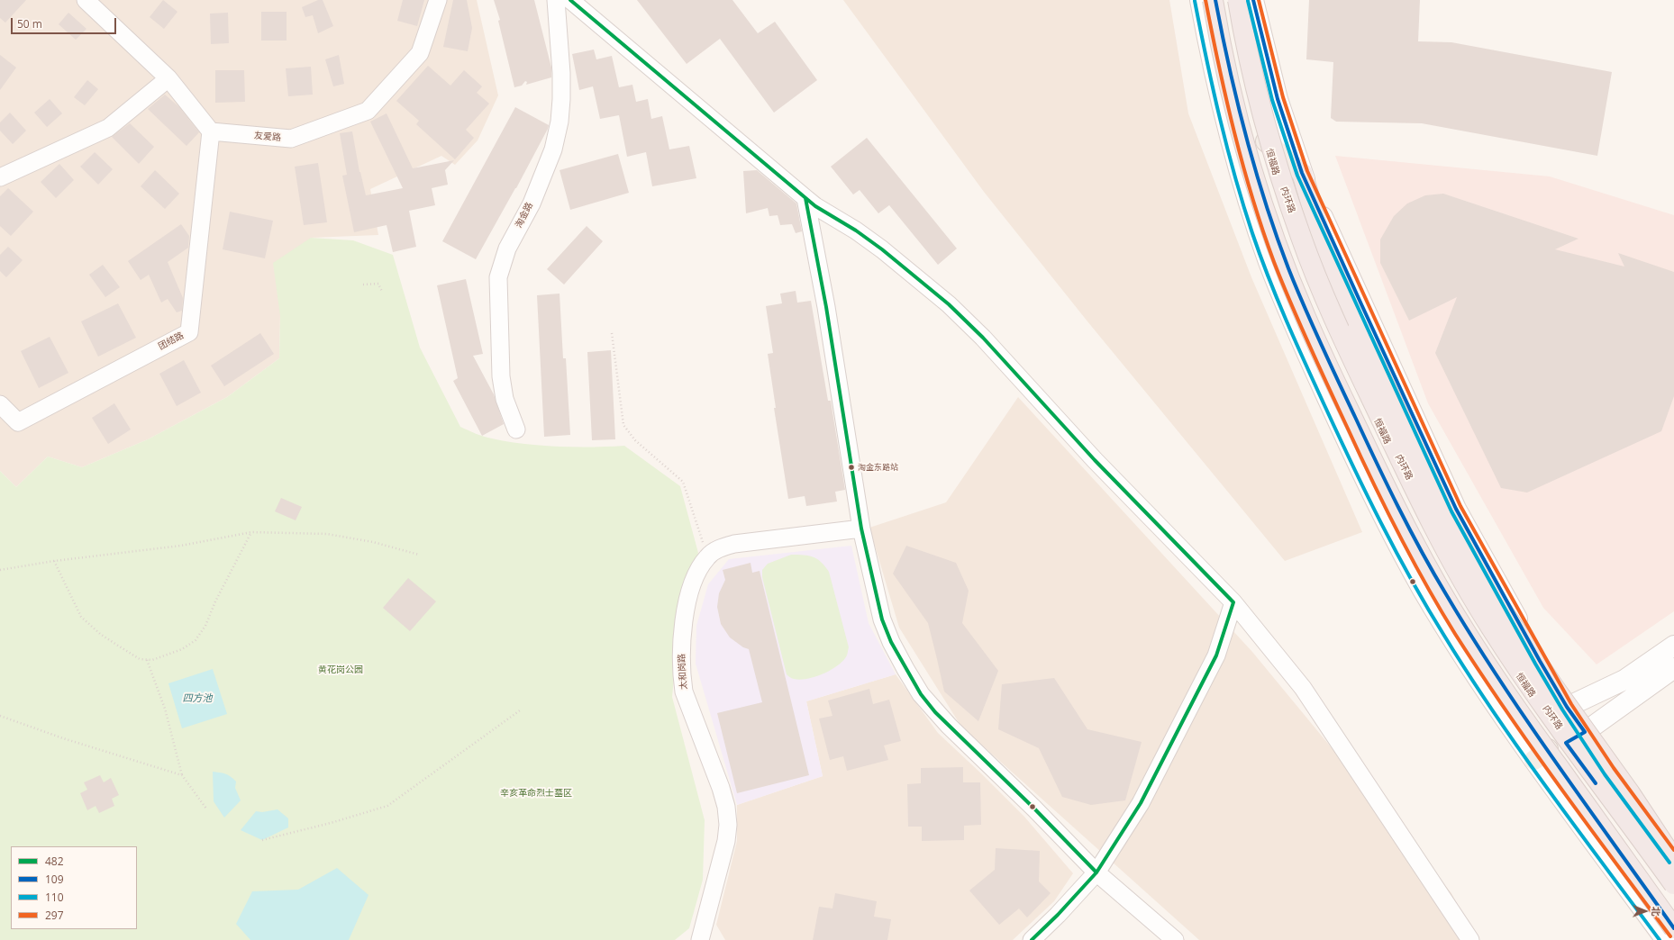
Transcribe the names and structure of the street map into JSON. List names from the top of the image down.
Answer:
{
  "streets": {
    "highway": ["内环路"],
    "main road": ["恒福路"],
    "street": [
      "友爱路",
      "淘金路",
      "团结路",
      "太和岗路"
    ]
  },
  "crossings": [
    ["友爱路", "团结路"]
  ],
  "water": ["四方池"],
  "parks": ["黄花岗公园", "辛亥革命烈士墓区"],
  "places": ["淘金东路站"],
  "lines": [
    "transit line 482",
    "transit line 109",
    "transit line 297",
    "transit line 110"
  ],
  "legend": [
    "482",
    "109",
    "110",
    "297"
  ],
  "scale_bar": "50 m",
  "north": "right"
}
